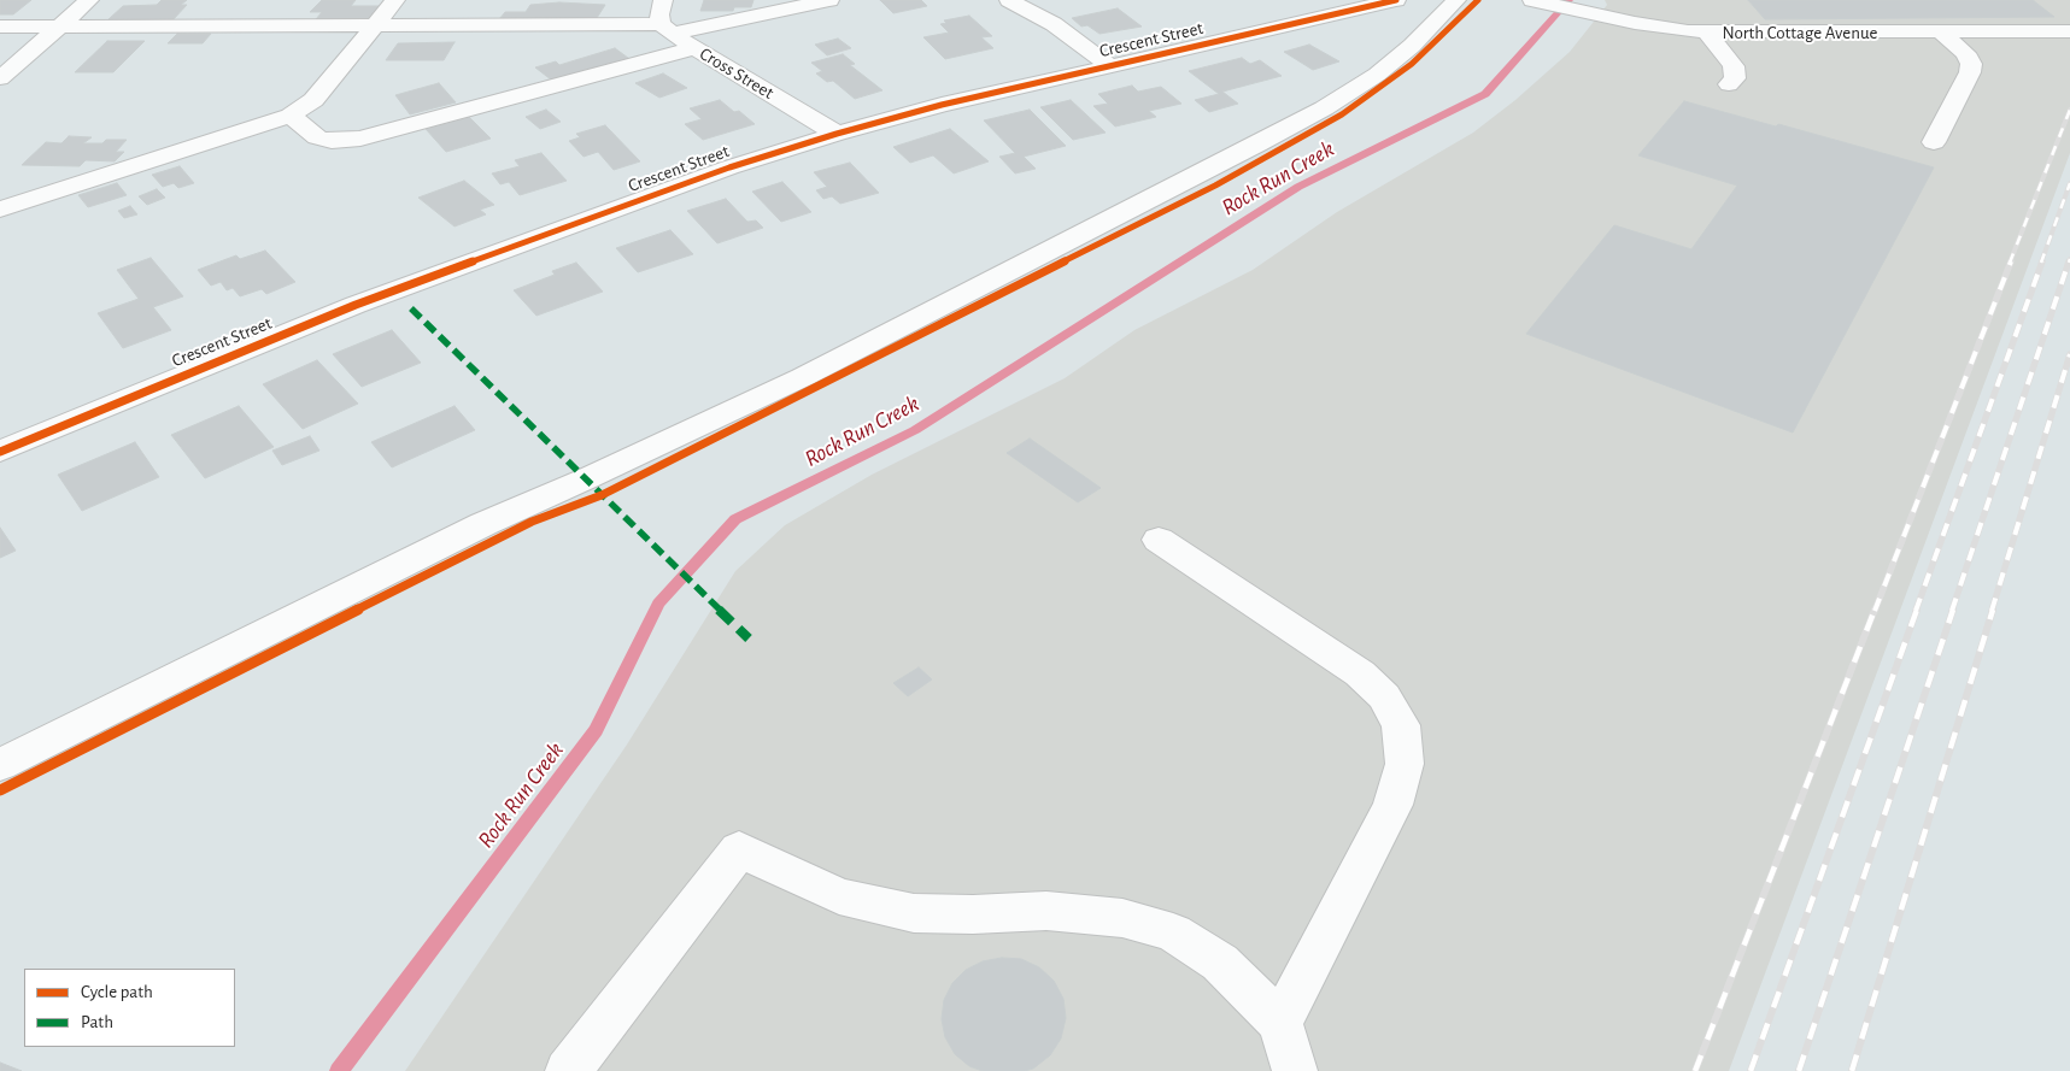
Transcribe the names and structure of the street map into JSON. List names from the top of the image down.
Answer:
{
  "streets": {
    "street": ["North Cottage Avenue", "Crescent Street", "Cross Street"]
  },
  "crossings": [
    ["Crescent Street", "Cross Street"]
  ],
  "water": ["Rock Run Creek"],
  "legend": ["Cycle path", "Path"]
}
